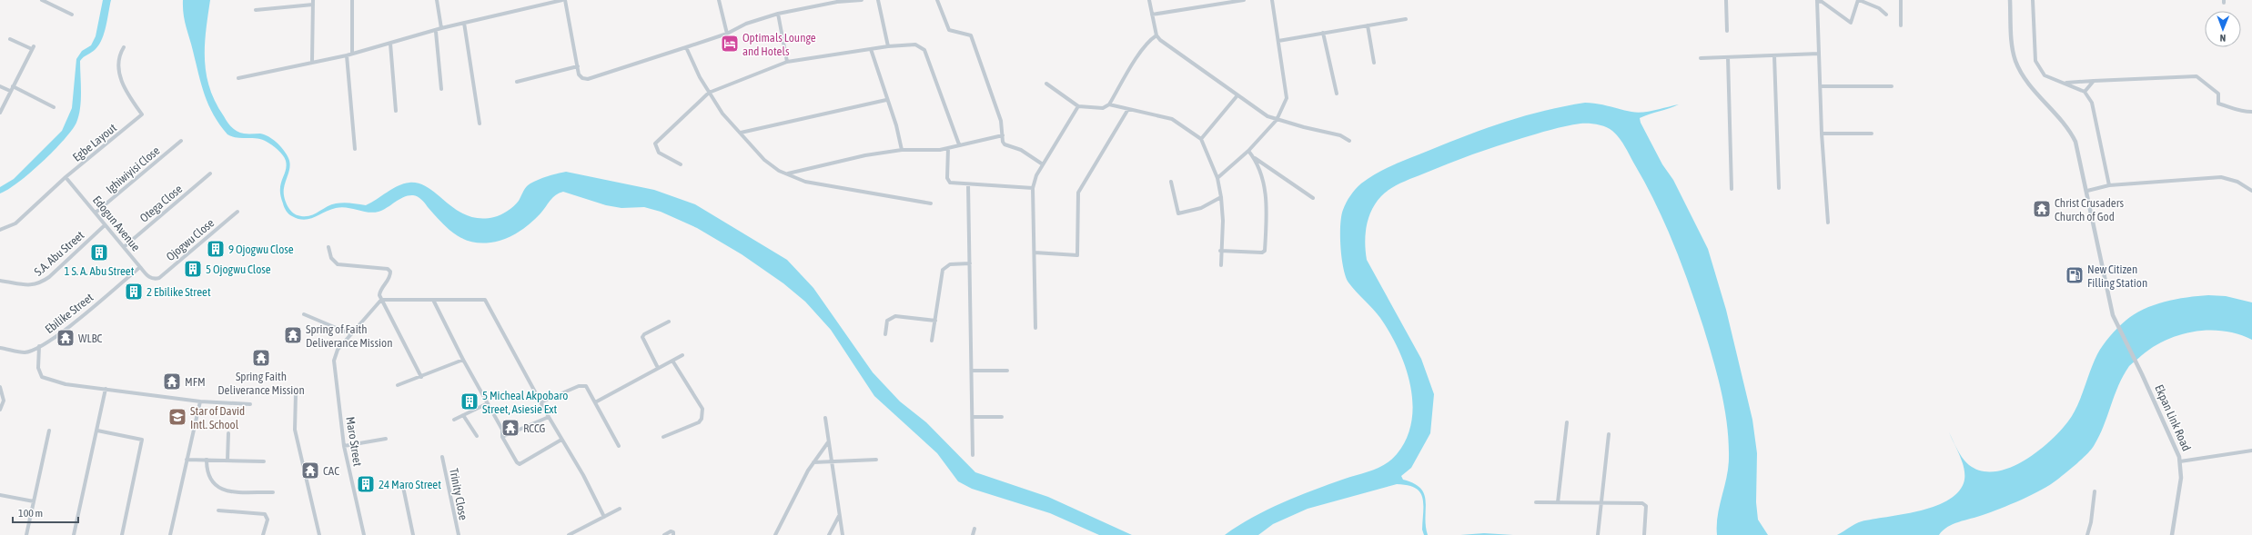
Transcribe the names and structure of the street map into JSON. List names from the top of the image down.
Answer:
{
  "streets": {
    "street": [
      "Egbe Layout",
      "Ighiwiyisi Close",
      "Otega Close",
      "Edogun Avenue",
      "Ojogwu Close",
      "S.A. Abu Street",
      "Ebilike Street",
      "Ekpan Link Road",
      "Maro Street",
      "Trinity Close"
    ]
  },
  "crossings": [
    ["Egbe Layout", "Edogun Avenue"],
    ["Ighiwiyisi Close", "Edogun Avenue"],
    ["Otega Close", "Edogun Avenue"],
    ["Edogun Avenue", "Ojogwu Close"],
    ["Edogun Avenue", "S.A. Abu Street"],
    ["Edogun Avenue", "Ebilike Street"]
  ],
  "places": {
    "hotel": ["Optimals Lounge and Hotels"],
    "temple": [
      "Christ Crusaders Church of God",
      "Spring of Faith Deliverance Mission",
      "WLBC",
      "Spring Faith Deliverance Mission",
      "MFM",
      "RCCG",
      "CAC"
    ],
    "building": [
      "9 Ojogwu Close",
      "1 S. A. Abu Street",
      "5 Ojogwu Close",
      "2 Ebilike Street",
      "5 Micheal Akpobaro Street, Asiesie Ext",
      "24 Maro Street"
    ],
    "fuel station": ["New Citizen Filling Station"],
    "school or university": ["Star of David Intl. School"]
  },
  "scale_bar": "100 m",
  "north": "bottom"
}
